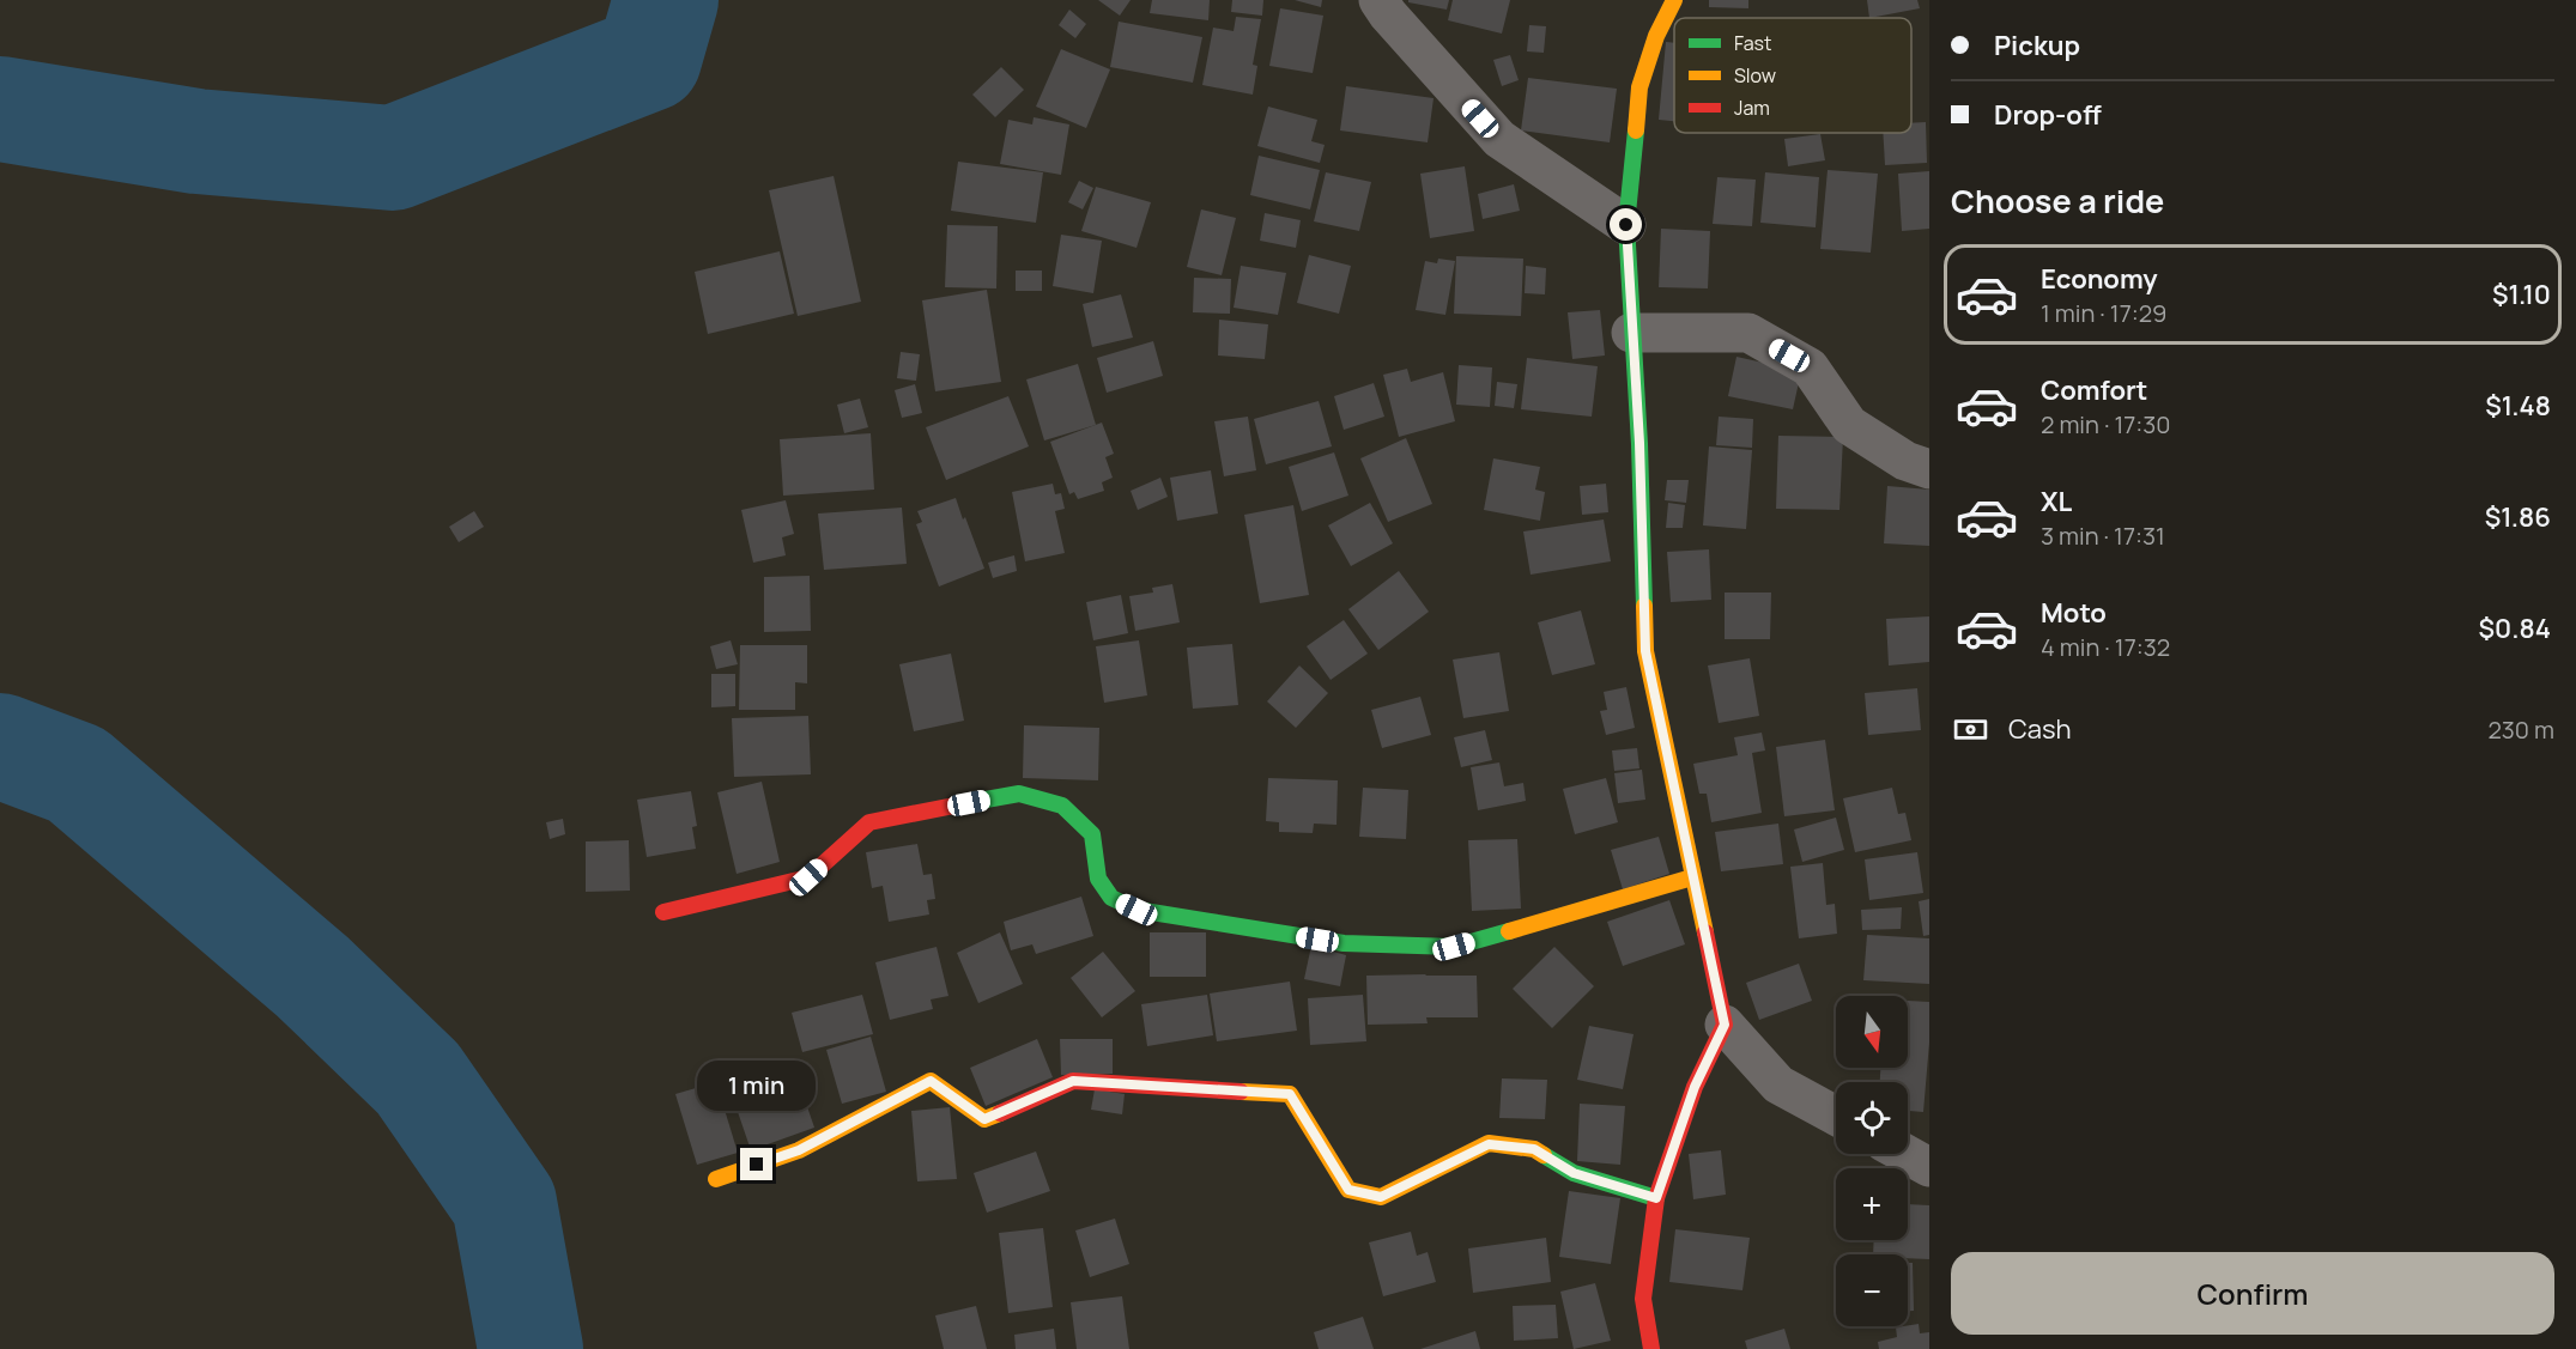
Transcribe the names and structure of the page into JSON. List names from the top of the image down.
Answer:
{
  "legend": ["Fast", "Slow", "Jam"],
  "north": "bottom",
  "page": {
    "banner": ["Pickup", "Drop-off"],
    "heading": "Choose a ride",
    "list": [
      {
        "name": "Economy",
        "note": "1 min · 17:29",
        "value": "$1.10"
      },
      {
        "name": "Comfort",
        "note": "2 min · 17:30",
        "value": "$1.48"
      },
      {
        "name": "XL",
        "note": "3 min · 17:31",
        "value": "$1.86"
      },
      {
        "name": "Moto",
        "note": "4 min · 17:32",
        "value": "$0.84"
      }
    ],
    "pay": ["Cash", "230 m"],
    "map_buttons": ["+", "−"],
    "bubble": "1 min",
    "buttons": "Confirm"
  }
}
